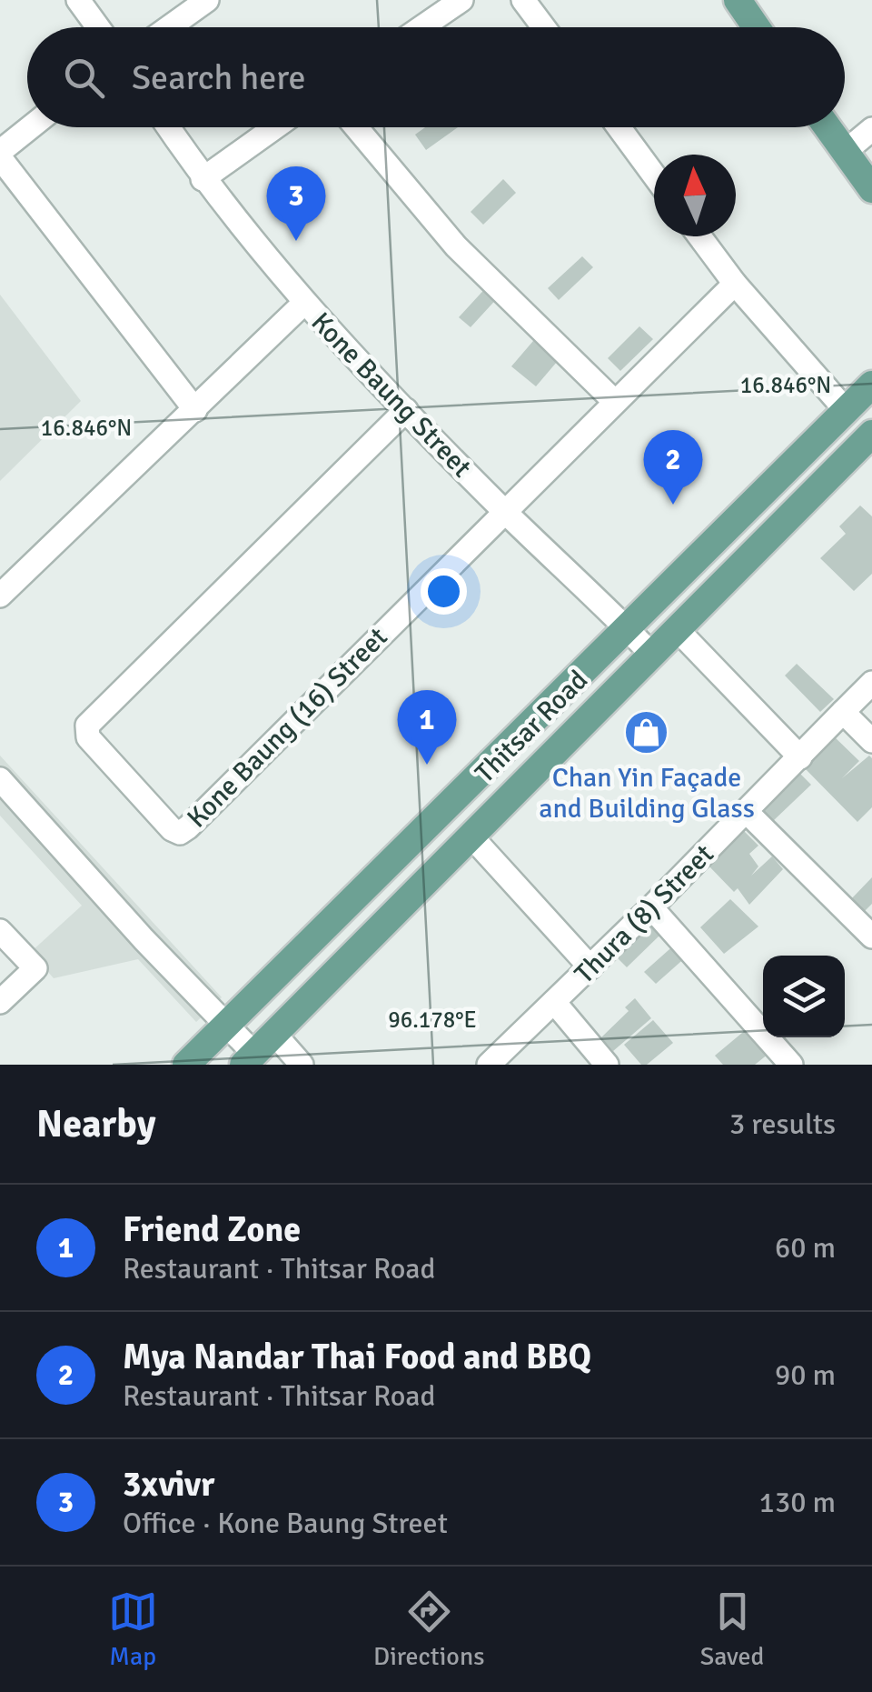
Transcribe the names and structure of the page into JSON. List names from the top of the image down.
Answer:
{
  "streets": {
    "main road": ["Thitsar Road"],
    "street": ["Kone Baung Street", "Kone Baung (16) Street", "Thura (8) Street"]
  },
  "crossings": [
    ["Kone Baung Street", "Thitsar Road"],
    ["Kone Baung Street", "Kone Baung (16) Street"]
  ],
  "places": {
    "shop": ["Chan Yin Façade and Building Glass"]
  },
  "north": "top",
  "page": {
    "search": "Search here",
    "pins": ["3", "2", "1"],
    "heading": ["Nearby", "3 results"],
    "list": [
      {
        "mark": "1",
        "name": "Friend Zone",
        "note": "Restaurant · Thitsar Road",
        "value": "60 m"
      },
      {
        "mark": "2",
        "name": "Mya Nandar Thai Food and BBQ",
        "note": "Restaurant · Thitsar Road",
        "value": "90 m"
      },
      {
        "mark": "3",
        "name": "3xvivr",
        "note": "Office · Kone Baung Street",
        "value": "130 m"
      }
    ],
    "nav": ["Map", "Directions", "Saved"]
  },
  "coordinates": ["16.846°N", "96.178°E"]
}
